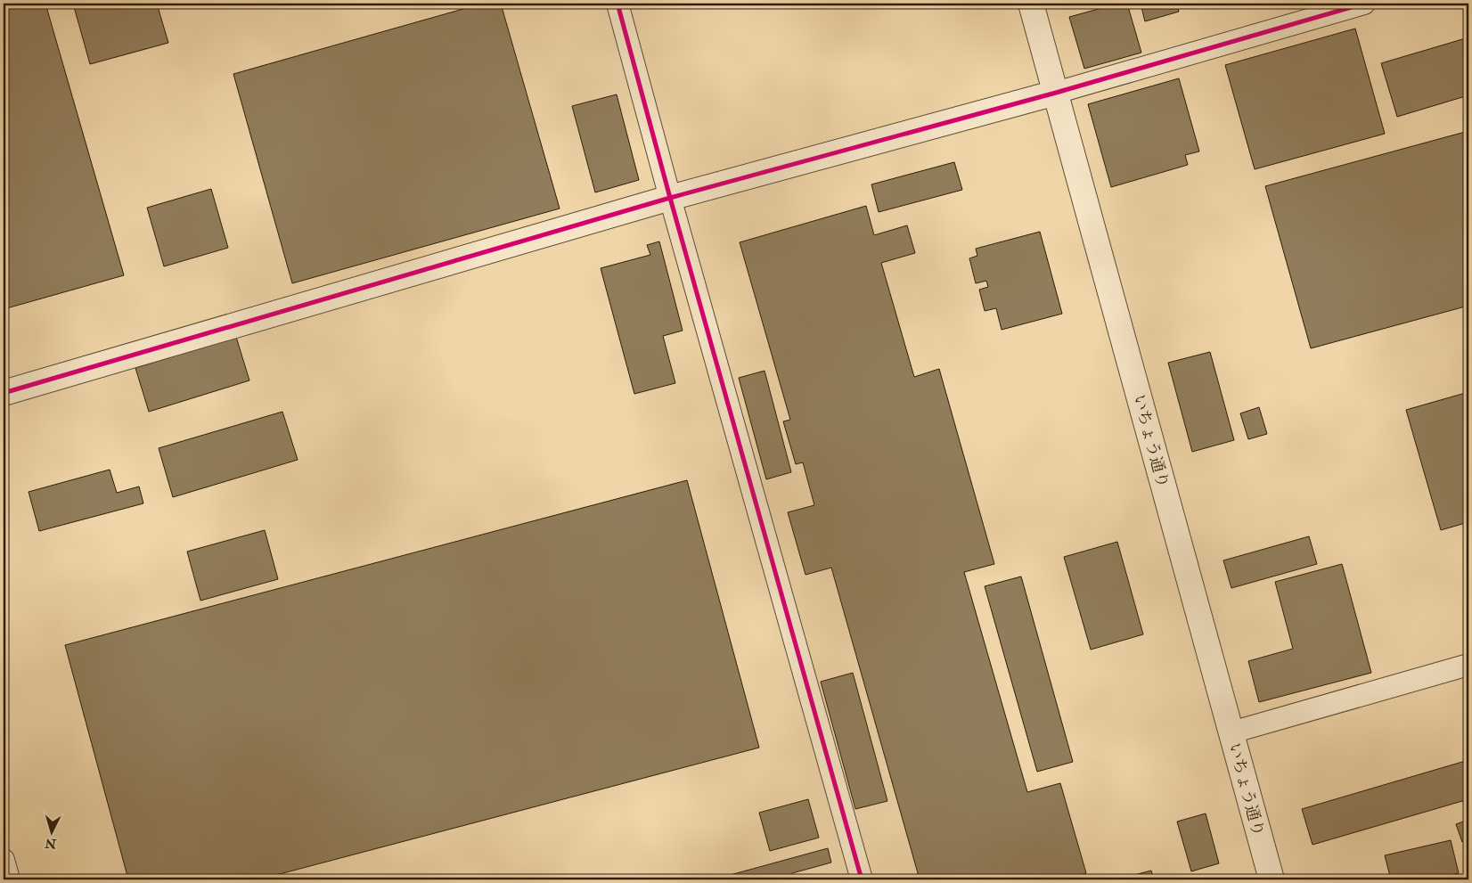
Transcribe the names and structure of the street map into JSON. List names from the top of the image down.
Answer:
{
  "streets": {
    "street": ["いちょう通り"]
  },
  "north": "bottom"
}
